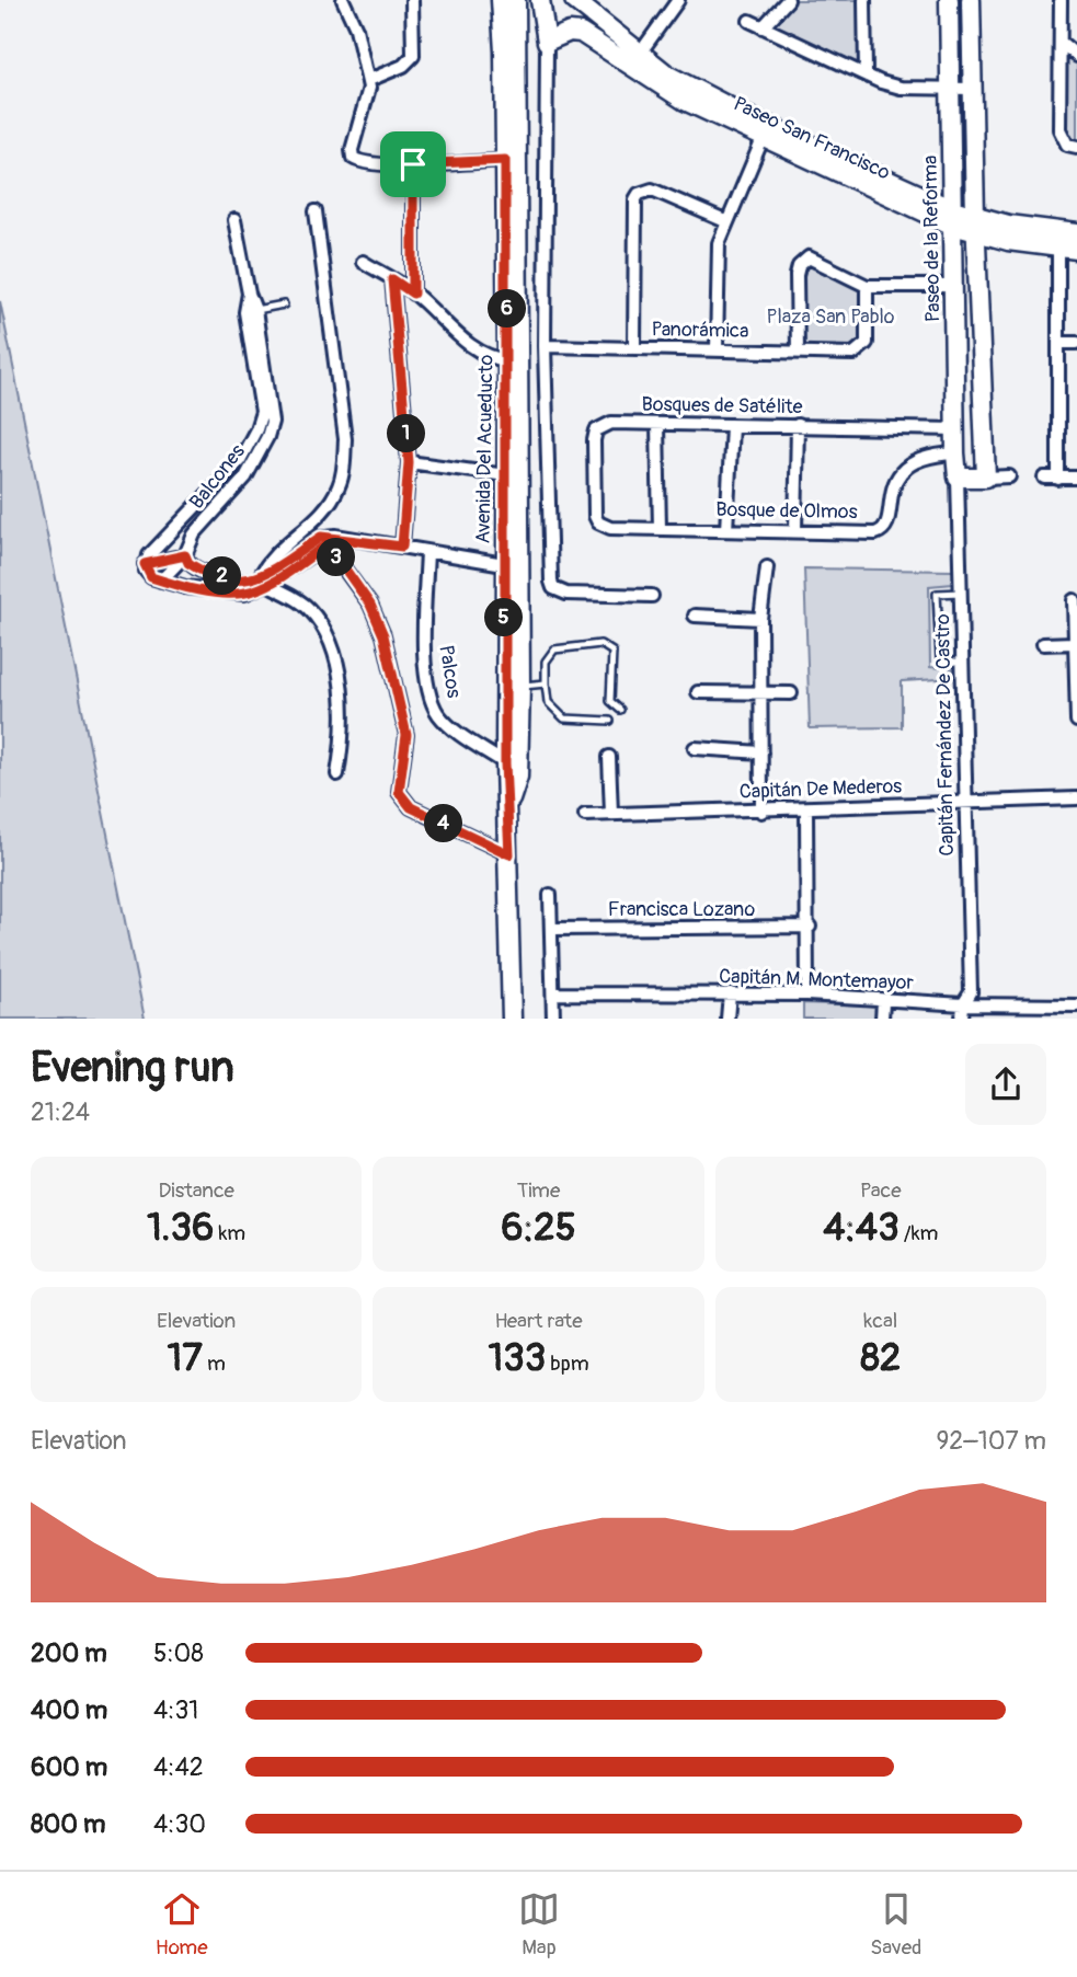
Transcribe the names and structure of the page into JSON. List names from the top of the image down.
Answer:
{
  "streets": {
    "street": [
      "Paseo San Francisco",
      "Paseo de la Reforma",
      "Panorámica",
      "Bosques de Satélite",
      "Avenida Del Acueducto",
      "Balcones",
      "Bosque de Olmos",
      "Palcos",
      "Capitán Fernández De Castro",
      "Capitán De Mederos",
      "Francisca Lozano",
      "Capitán M. Montemayor"
    ]
  },
  "crossings": [
    ["Paseo San Francisco", "Paseo de la Reforma"],
    ["Paseo de la Reforma", "Bosques de Satélite"],
    ["Paseo de la Reforma", "Bosque de Olmos"],
    ["Paseo de la Reforma", "Capitán Fernández De Castro"],
    ["Bosques de Satélite", "Bosque de Olmos"],
    ["Avenida Del Acueducto", "Palcos"],
    ["Capitán Fernández De Castro", "Capitán De Mederos"]
  ],
  "parks": ["Plaza San Pablo"],
  "page": {
    "pins": [
      "6",
      "1",
      "3",
      "2",
      "5",
      "4"
    ],
    "heading": ["Evening run", "21:24"],
    "stats": [
      ["Distance", "1.36 km"],
      ["Time", "6:25"],
      ["Pace", "4:43 /km"],
      ["Elevation", "17 m"],
      ["Heart rate", "133 bpm"],
      ["kcal", "82"]
    ],
    "chart": ["Elevation", "92–107 m"],
    "list": [
      {
        "name": "200 m",
        "note": "5:08"
      },
      {
        "name": "400 m",
        "note": "4:31"
      },
      {
        "name": "600 m",
        "note": "4:42"
      },
      {
        "name": "800 m",
        "note": "4:30"
      }
    ],
    "tabs": ["Home", "Map", "Saved"]
  }
}
